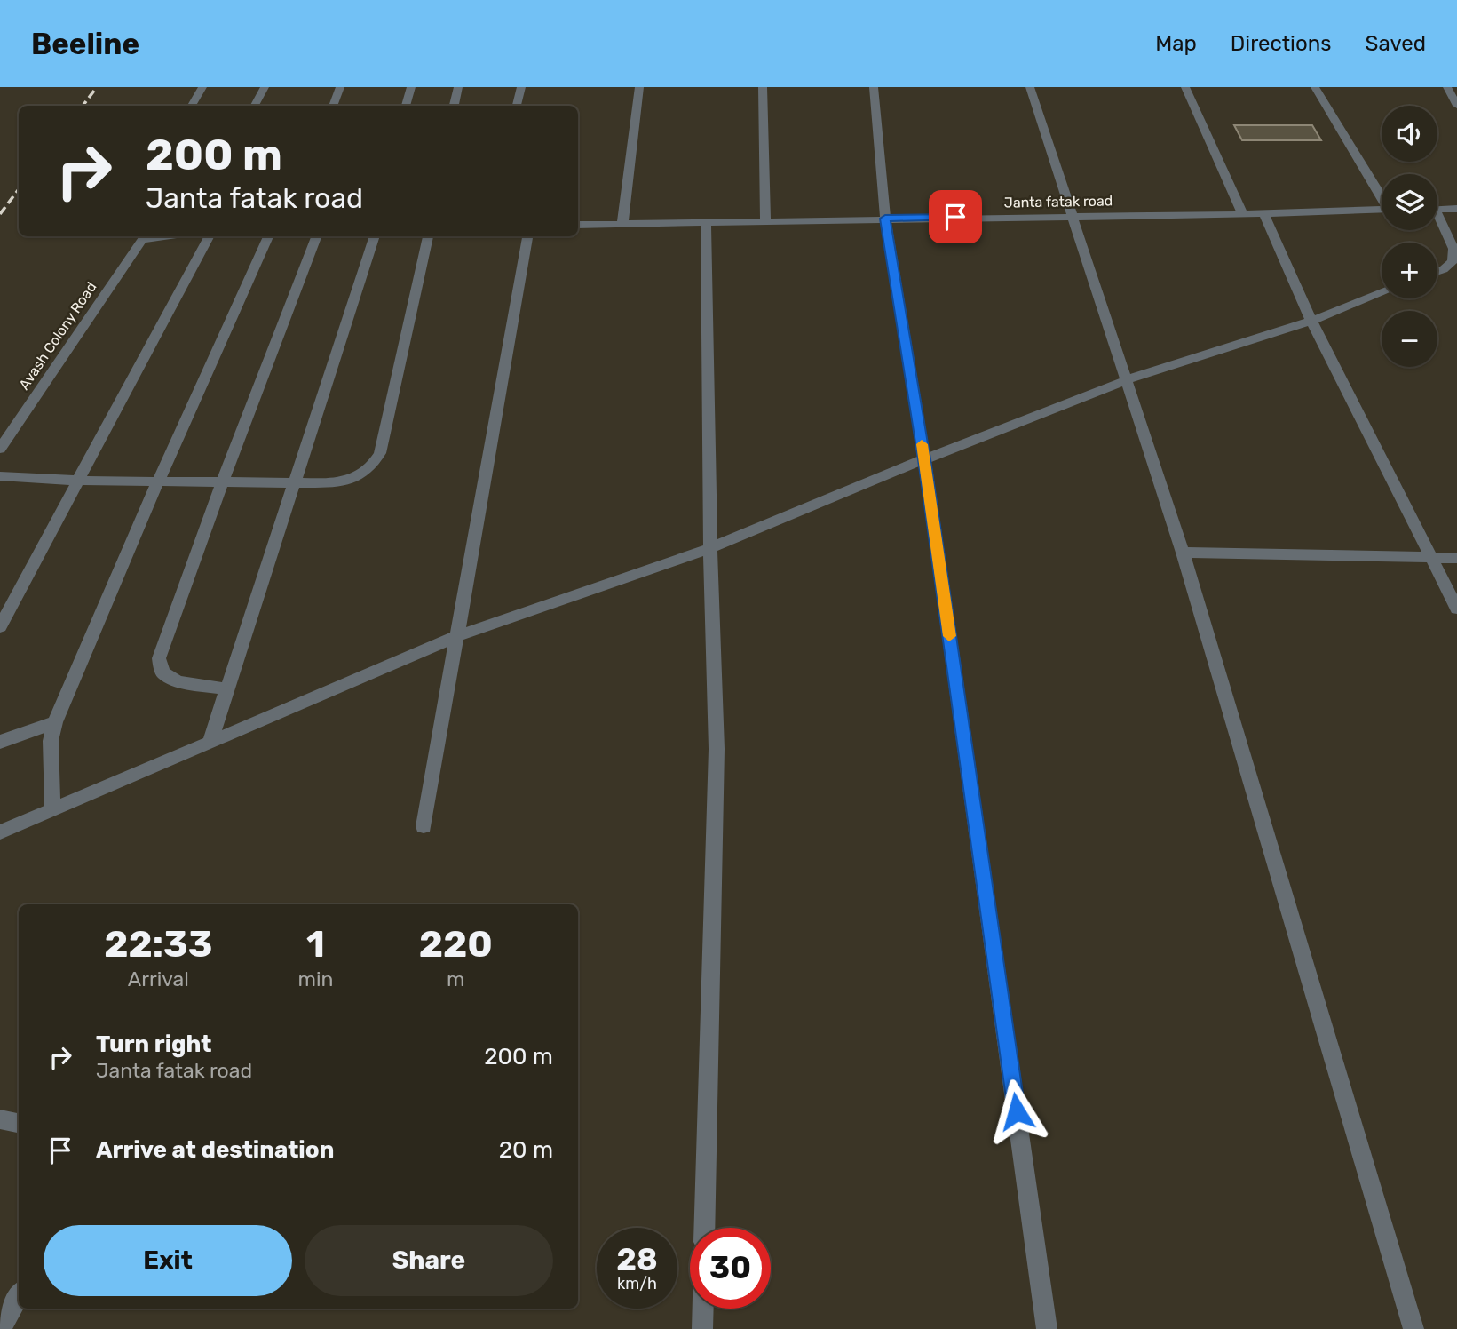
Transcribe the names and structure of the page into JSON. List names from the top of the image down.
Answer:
{
  "streets": {
    "street": ["Janta fatak road", "Avash Colony Road"]
  },
  "page": {
    "header": "Beeline",
    "nav": ["Map", "Directions", "Saved"],
    "map_buttons": ["+", "−"],
    "turn": ["200 m", "Janta fatak road"],
    "eta": [
      "22:33",
      "Arrival",
      "1",
      "min",
      "220",
      "m"
    ],
    "list": [
      {
        "name": "Turn right",
        "note": "Janta fatak road",
        "value": "200 m"
      },
      {
        "name": "Arrive at destination",
        "value": "20 m"
      }
    ],
    "buttons": ["Exit", "Share"],
    "speed": "28 km/h",
    "limit": "30"
  }
}
